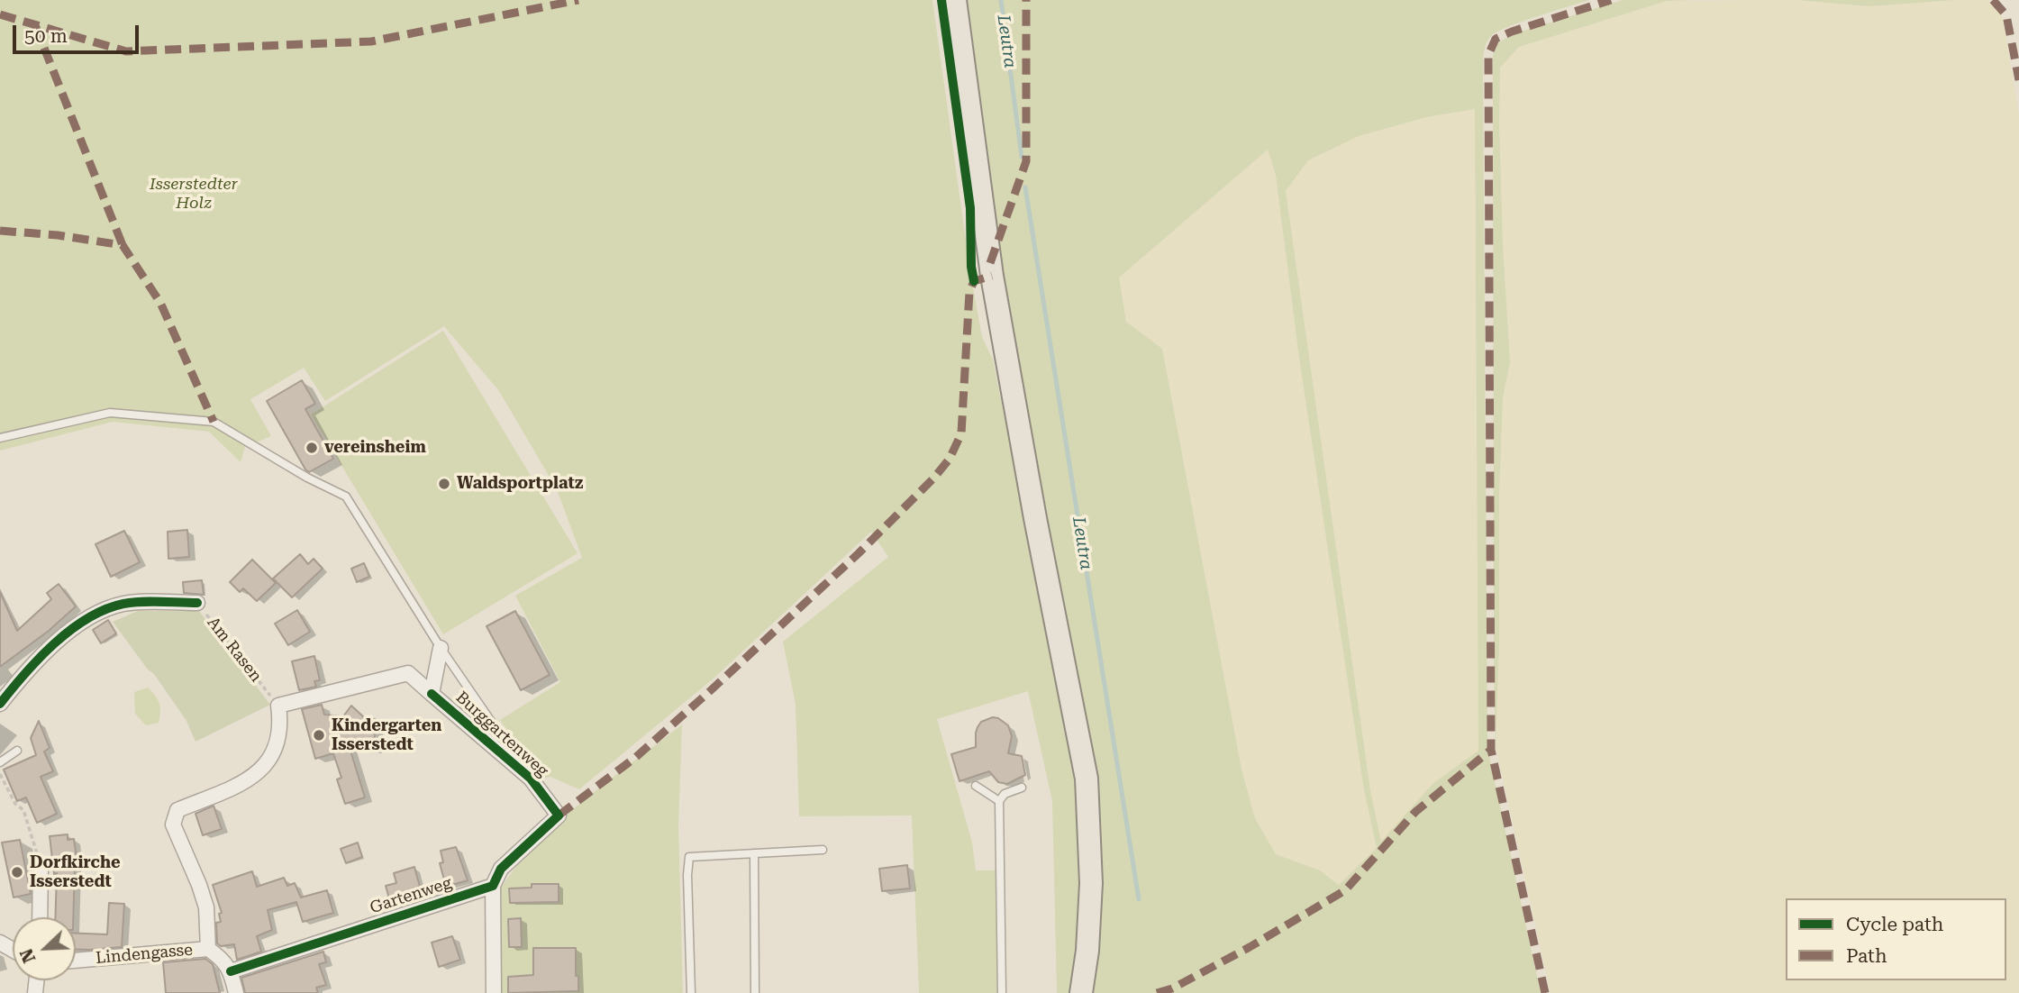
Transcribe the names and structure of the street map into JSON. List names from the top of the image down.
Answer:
{
  "streets": {
    "street": [
      "Am Rasen",
      "Burggartenweg",
      "Gartenweg",
      "Lindengasse"
    ]
  },
  "crossings": [
    ["Am Rasen", "Burggartenweg"],
    ["Burggartenweg", "Gartenweg"],
    ["Gartenweg", "Lindengasse"]
  ],
  "water": ["Leutra"],
  "parks": ["Isserstedter Holz"],
  "places": [
    "vereinsheim",
    "Waldsportplatz",
    "Kindergarten Isserstedt",
    "Dorfkirche Isserstedt"
  ],
  "legend": ["Cycle path", "Path"],
  "scale_bar": "50 m",
  "north": "bottom left"
}
